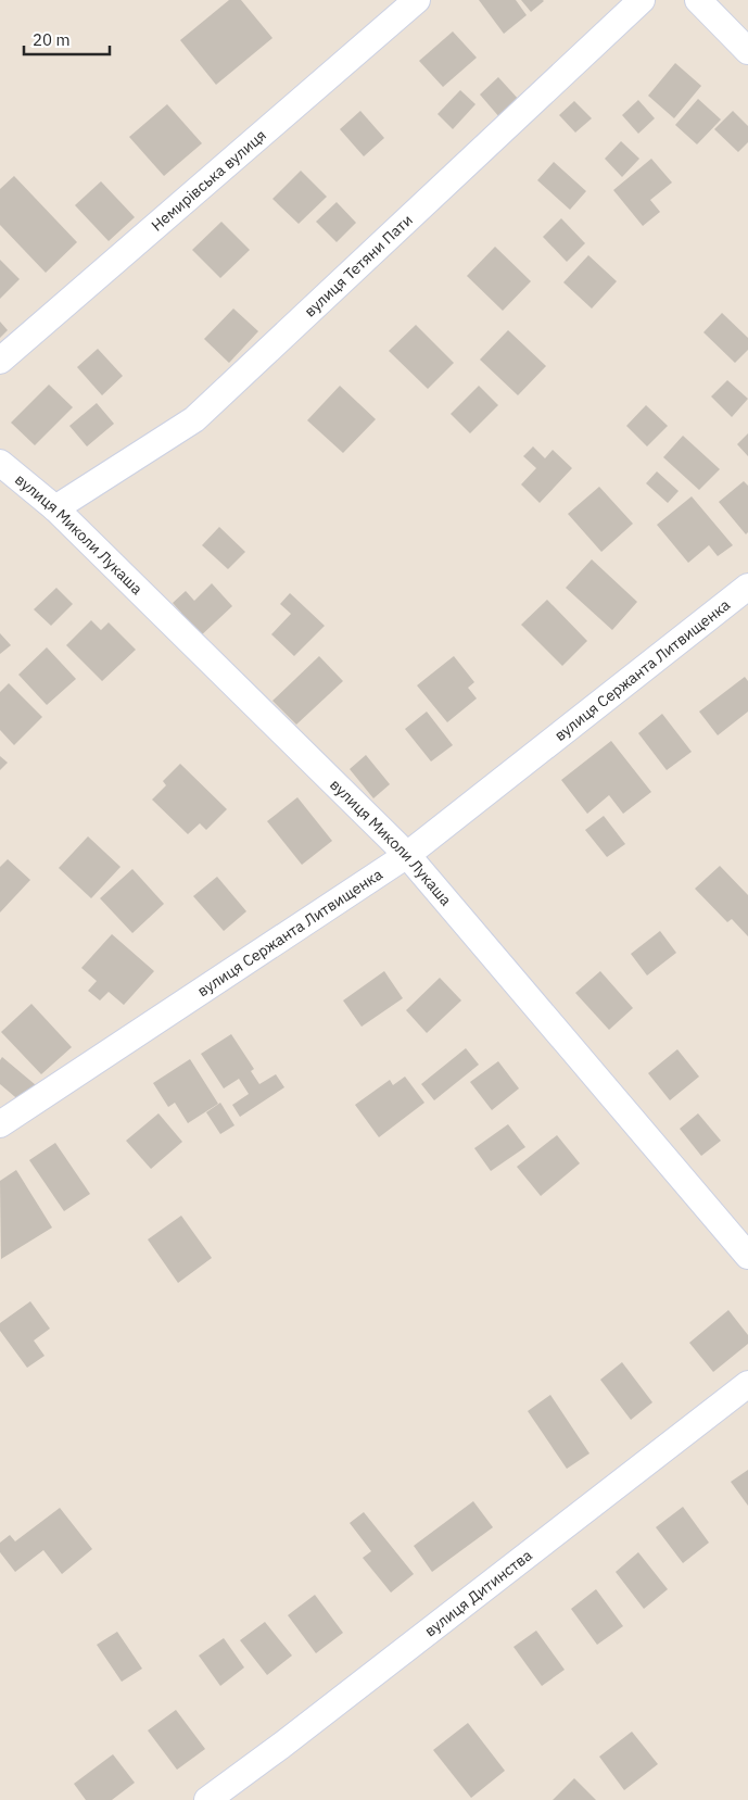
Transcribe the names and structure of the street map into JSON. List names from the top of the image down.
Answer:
{
  "streets": {
    "street": [
      "Немирівська вулиця",
      "вулиця Тетяни Пати",
      "вулиця Миколи Лукаша",
      "вулиця Сержанта Литвищенка",
      "вулиця Дитинства"
    ]
  },
  "crossings": [
    ["вулиця Тетяни Пати", "вулиця Миколи Лукаша"],
    ["вулиця Миколи Лукаша", "вулиця Сержанта Литвищенка"]
  ],
  "scale_bar": "20 m"
}
